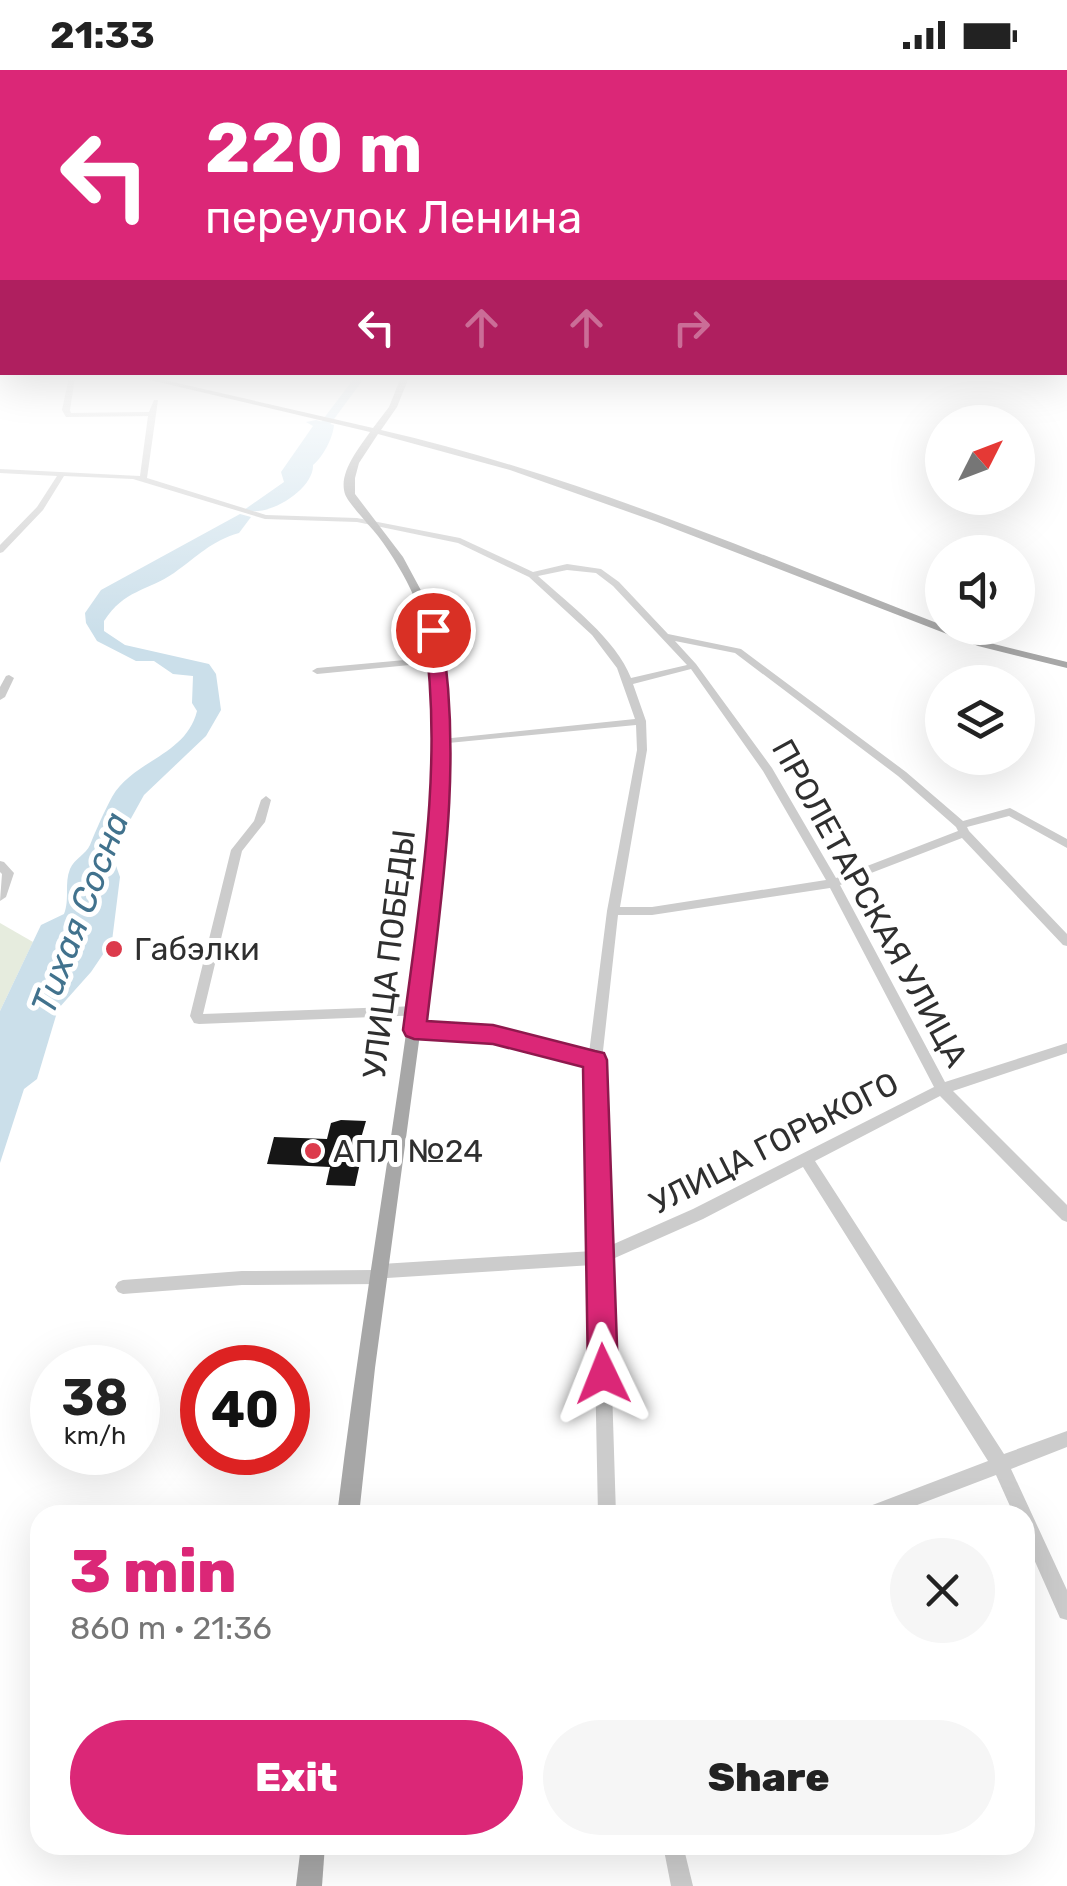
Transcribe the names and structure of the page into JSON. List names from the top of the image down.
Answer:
{
  "streets": {
    "main road": ["УЛИЦА ПОБЕДЫ"],
    "street": ["ПРОЛЕТАРСКАЯ УЛИЦА", "УЛИЦА ГОРЬКОГО"]
  },
  "crossings": [
    ["ПРОЛЕТАРСКАЯ УЛИЦА", "УЛИЦА ГОРЬКОГО"],
    ["УЛИЦА ПОБЕДЫ", "УЛИЦА ГОРЬКОГО"]
  ],
  "water": ["Тихая Сосна"],
  "places": ["Габэлки", "АПЛ №24"],
  "north": "top right",
  "page": {
    "status": "21:33",
    "turn": ["220 m", "переулок Ленина"],
    "speed": "38 km/h",
    "limit": "40",
    "heading": ["3 min", "860 m · 21:36"],
    "buttons": ["Exit", "Share"]
  }
}
